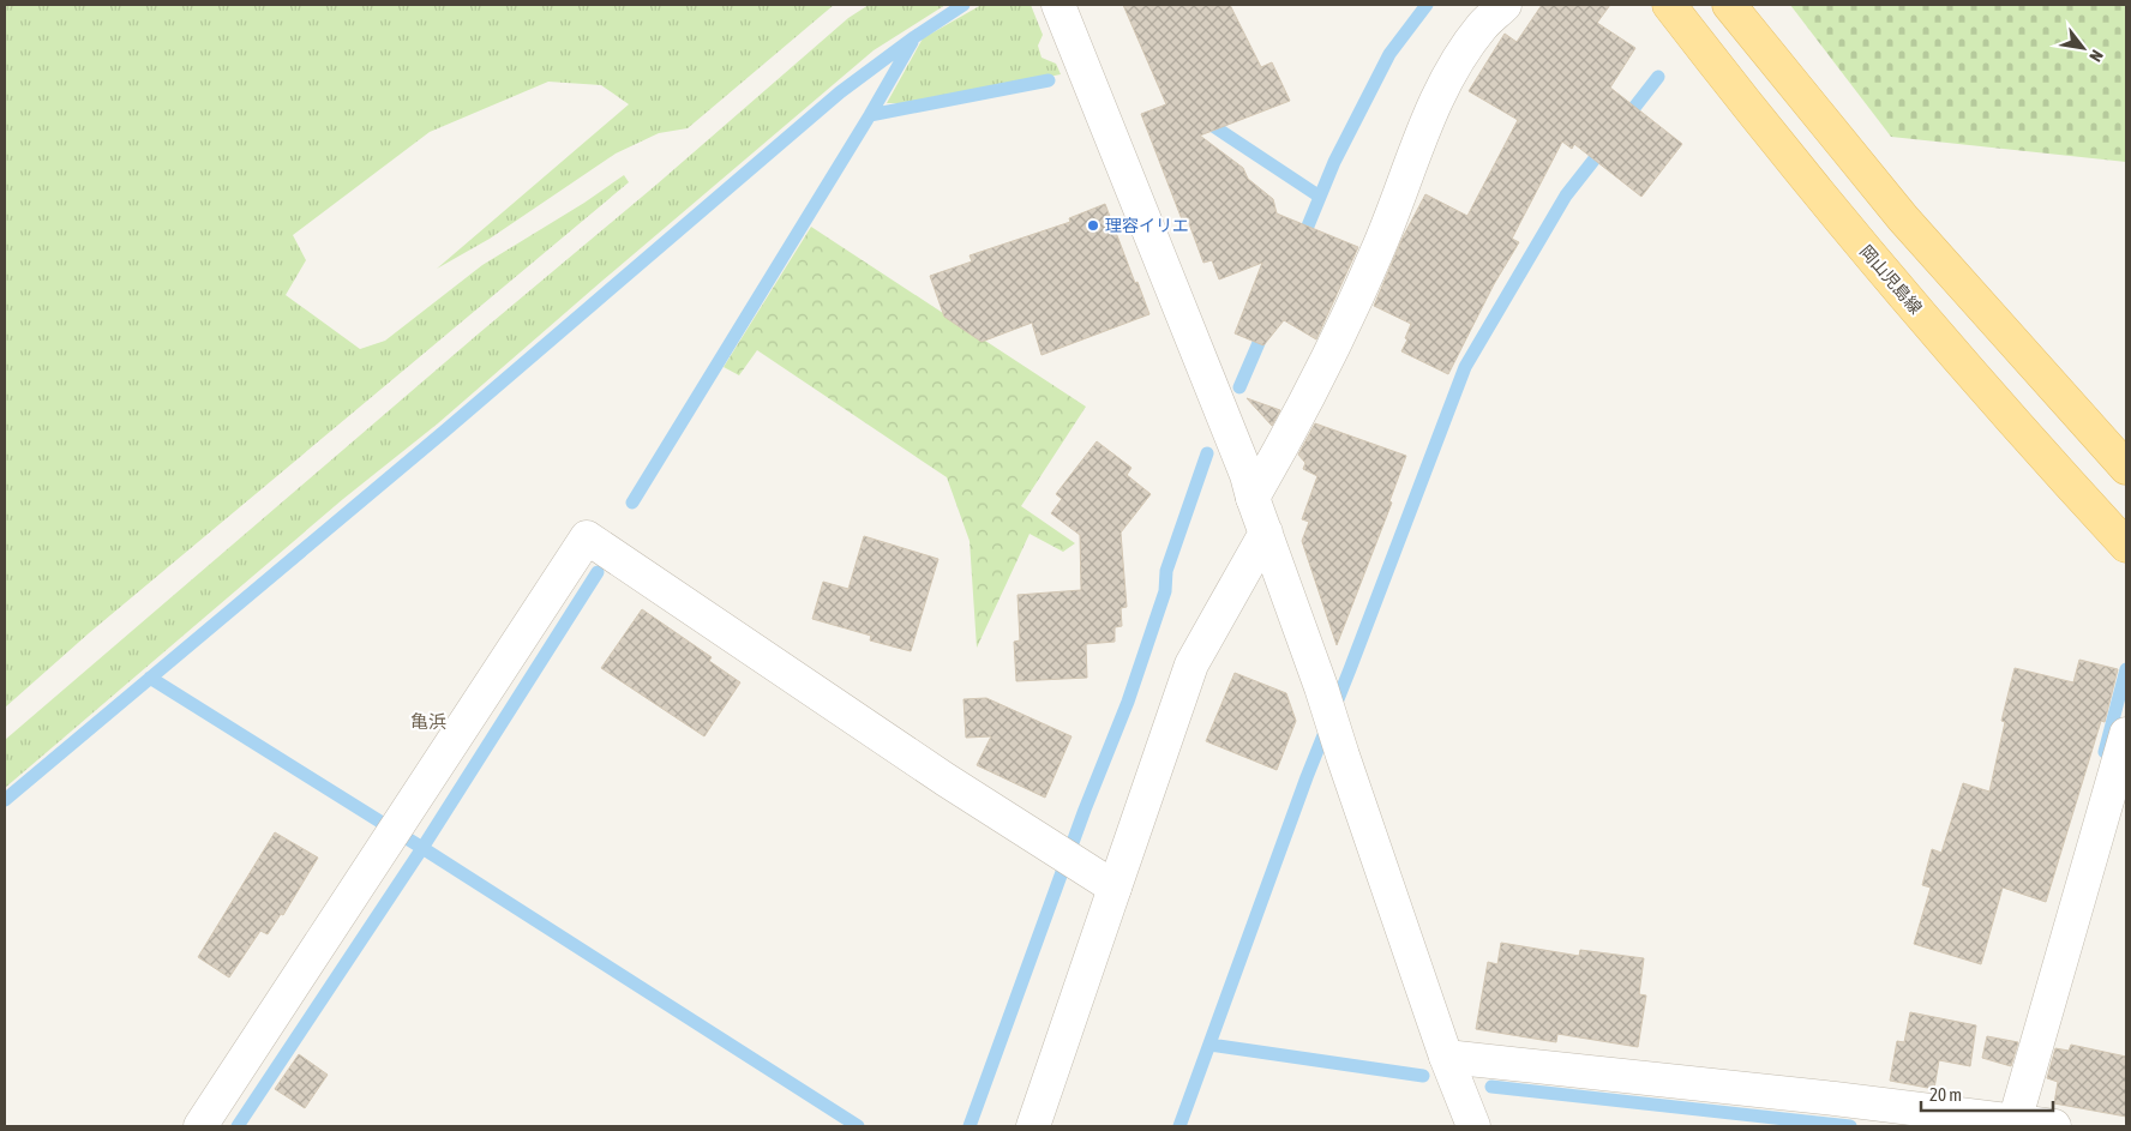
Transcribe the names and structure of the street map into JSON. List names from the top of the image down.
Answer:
{
  "streets": {
    "main road": ["岡山児島線"]
  },
  "districts": ["亀浜"],
  "places": ["理容イリエ"],
  "scale_bar": "20 m",
  "north": "bottom right"
}
